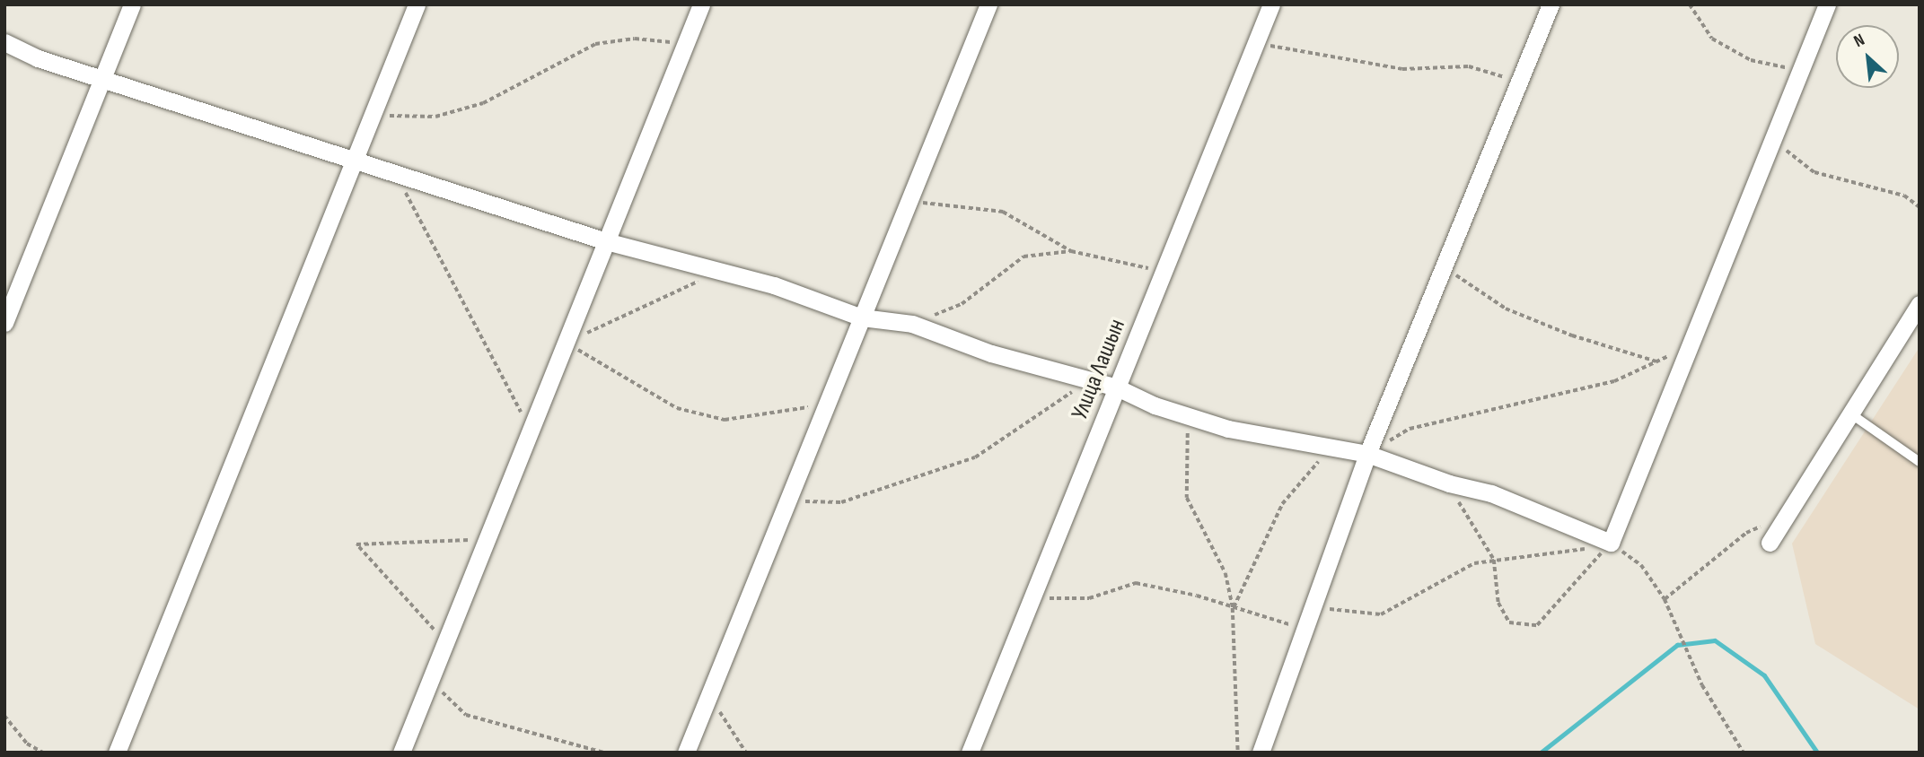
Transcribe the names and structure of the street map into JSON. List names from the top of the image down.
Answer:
{
  "streets": {
    "street": ["Улица Лашын"]
  },
  "north": "top left"
}
